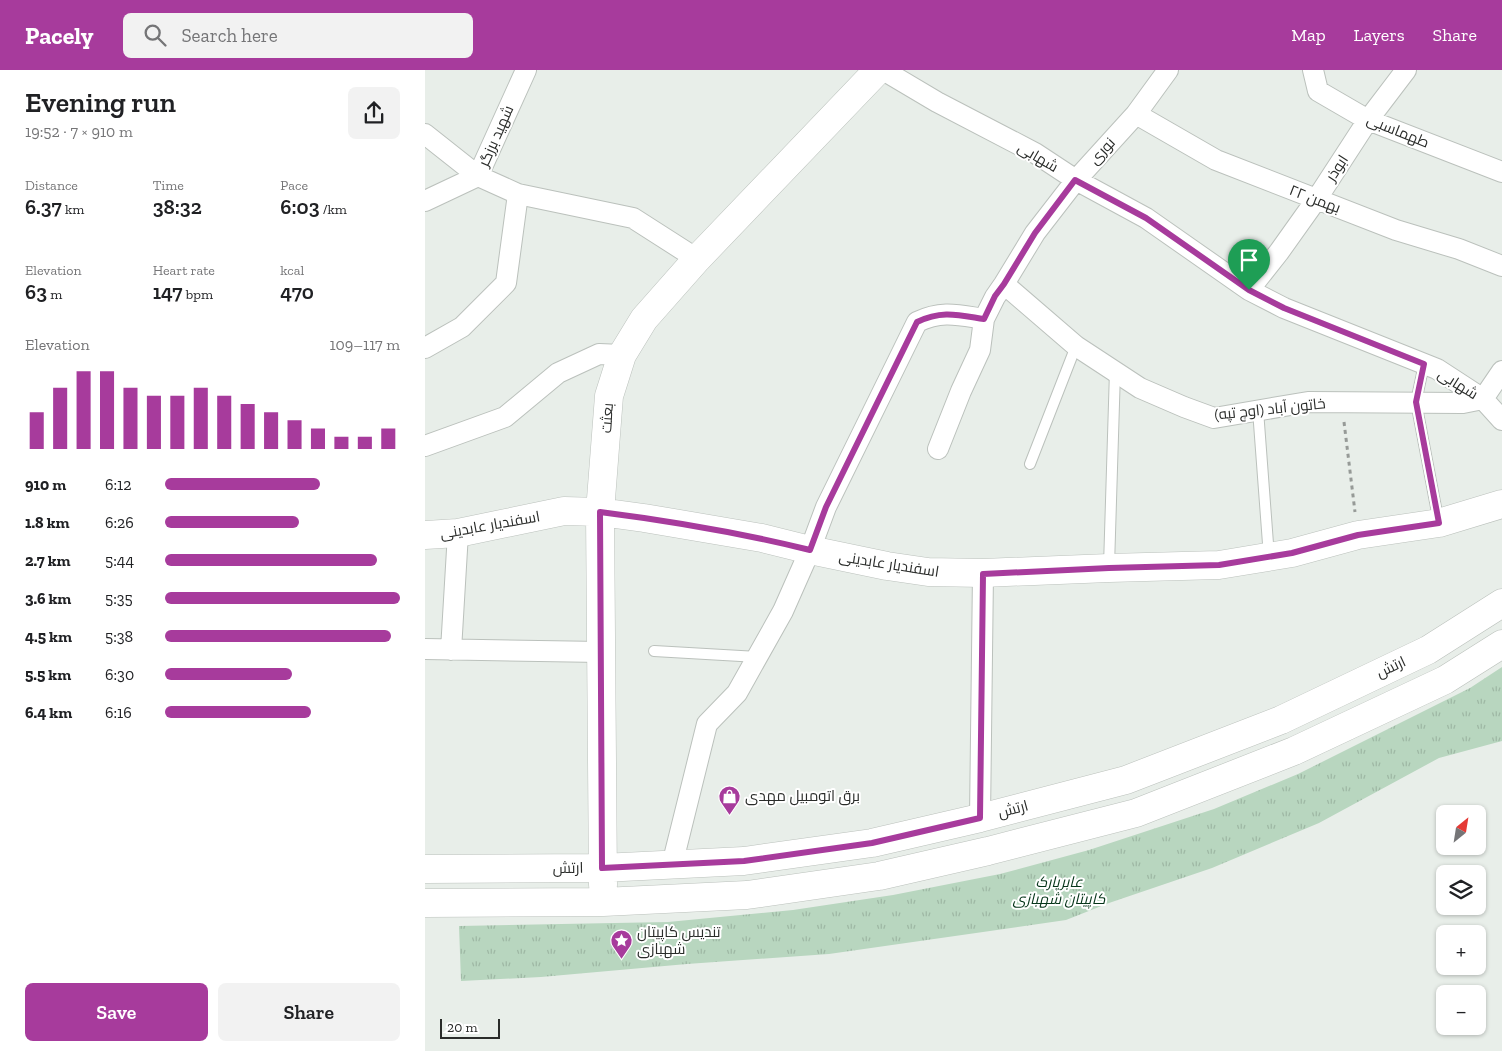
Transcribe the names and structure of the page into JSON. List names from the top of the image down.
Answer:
{
  "streets": {
    "main road": ["بعثت", "اسفندیار عابدینی", "ارتش"],
    "street": [
      "طهماسبی",
      "شهید برزگر",
      "نوری",
      "شهابی",
      "ابوذر",
      "۲۲ بهمن",
      "خاتون آباد (اوچ تپه)"
    ]
  },
  "crossings": [
    ["طهماسبی", "ابوذر"],
    ["نوری", "شهابی"],
    ["نوری", "۲۲ بهمن"],
    ["نوری", "خاتون آباد (اوچ تپه)"],
    ["شهابی", "ابوذر"],
    ["شهابی", "خاتون آباد (اوچ تپه)"],
    ["ابوذر", "۲۲ بهمن"],
    ["بعثت", "اسفندیار عابدینی"],
    ["بعثت", "ارتش"]
  ],
  "parks": ["عابرپارک کاپیتان شهبازی"],
  "places": {
    "shop": ["برق اتومبیل مهدی"],
    "place": ["تندیس کاپیتان شهبازی"]
  },
  "scale_bar": "20 m",
  "north": "top right",
  "page": {
    "header": "Pacely",
    "search": "Search here",
    "nav": ["Map", "Layers", "Share"],
    "heading": ["Evening run", "19:52 · 7 × 910 m"],
    "stats": [
      ["Distance", "6.37 km"],
      ["Time", "38:32"],
      ["Pace", "6:03 /km"],
      ["Elevation", "63 m"],
      ["Heart rate", "147 bpm"],
      ["kcal", "470"]
    ],
    "chart": ["Elevation", "109–117 m"],
    "list": [
      {
        "name": "910 m",
        "note": "6:12"
      },
      {
        "name": "1.8 km",
        "note": "6:26"
      },
      {
        "name": "2.7 km",
        "note": "5:44"
      },
      {
        "name": "3.6 km",
        "note": "5:35"
      },
      {
        "name": "4.5 km",
        "note": "5:38"
      },
      {
        "name": "5.5 km",
        "note": "6:30"
      },
      {
        "name": "6.4 km",
        "note": "6:16"
      }
    ],
    "map_buttons": ["+", "−"],
    "buttons": ["Save", "Share"],
    "scale": "20 m"
  }
}
